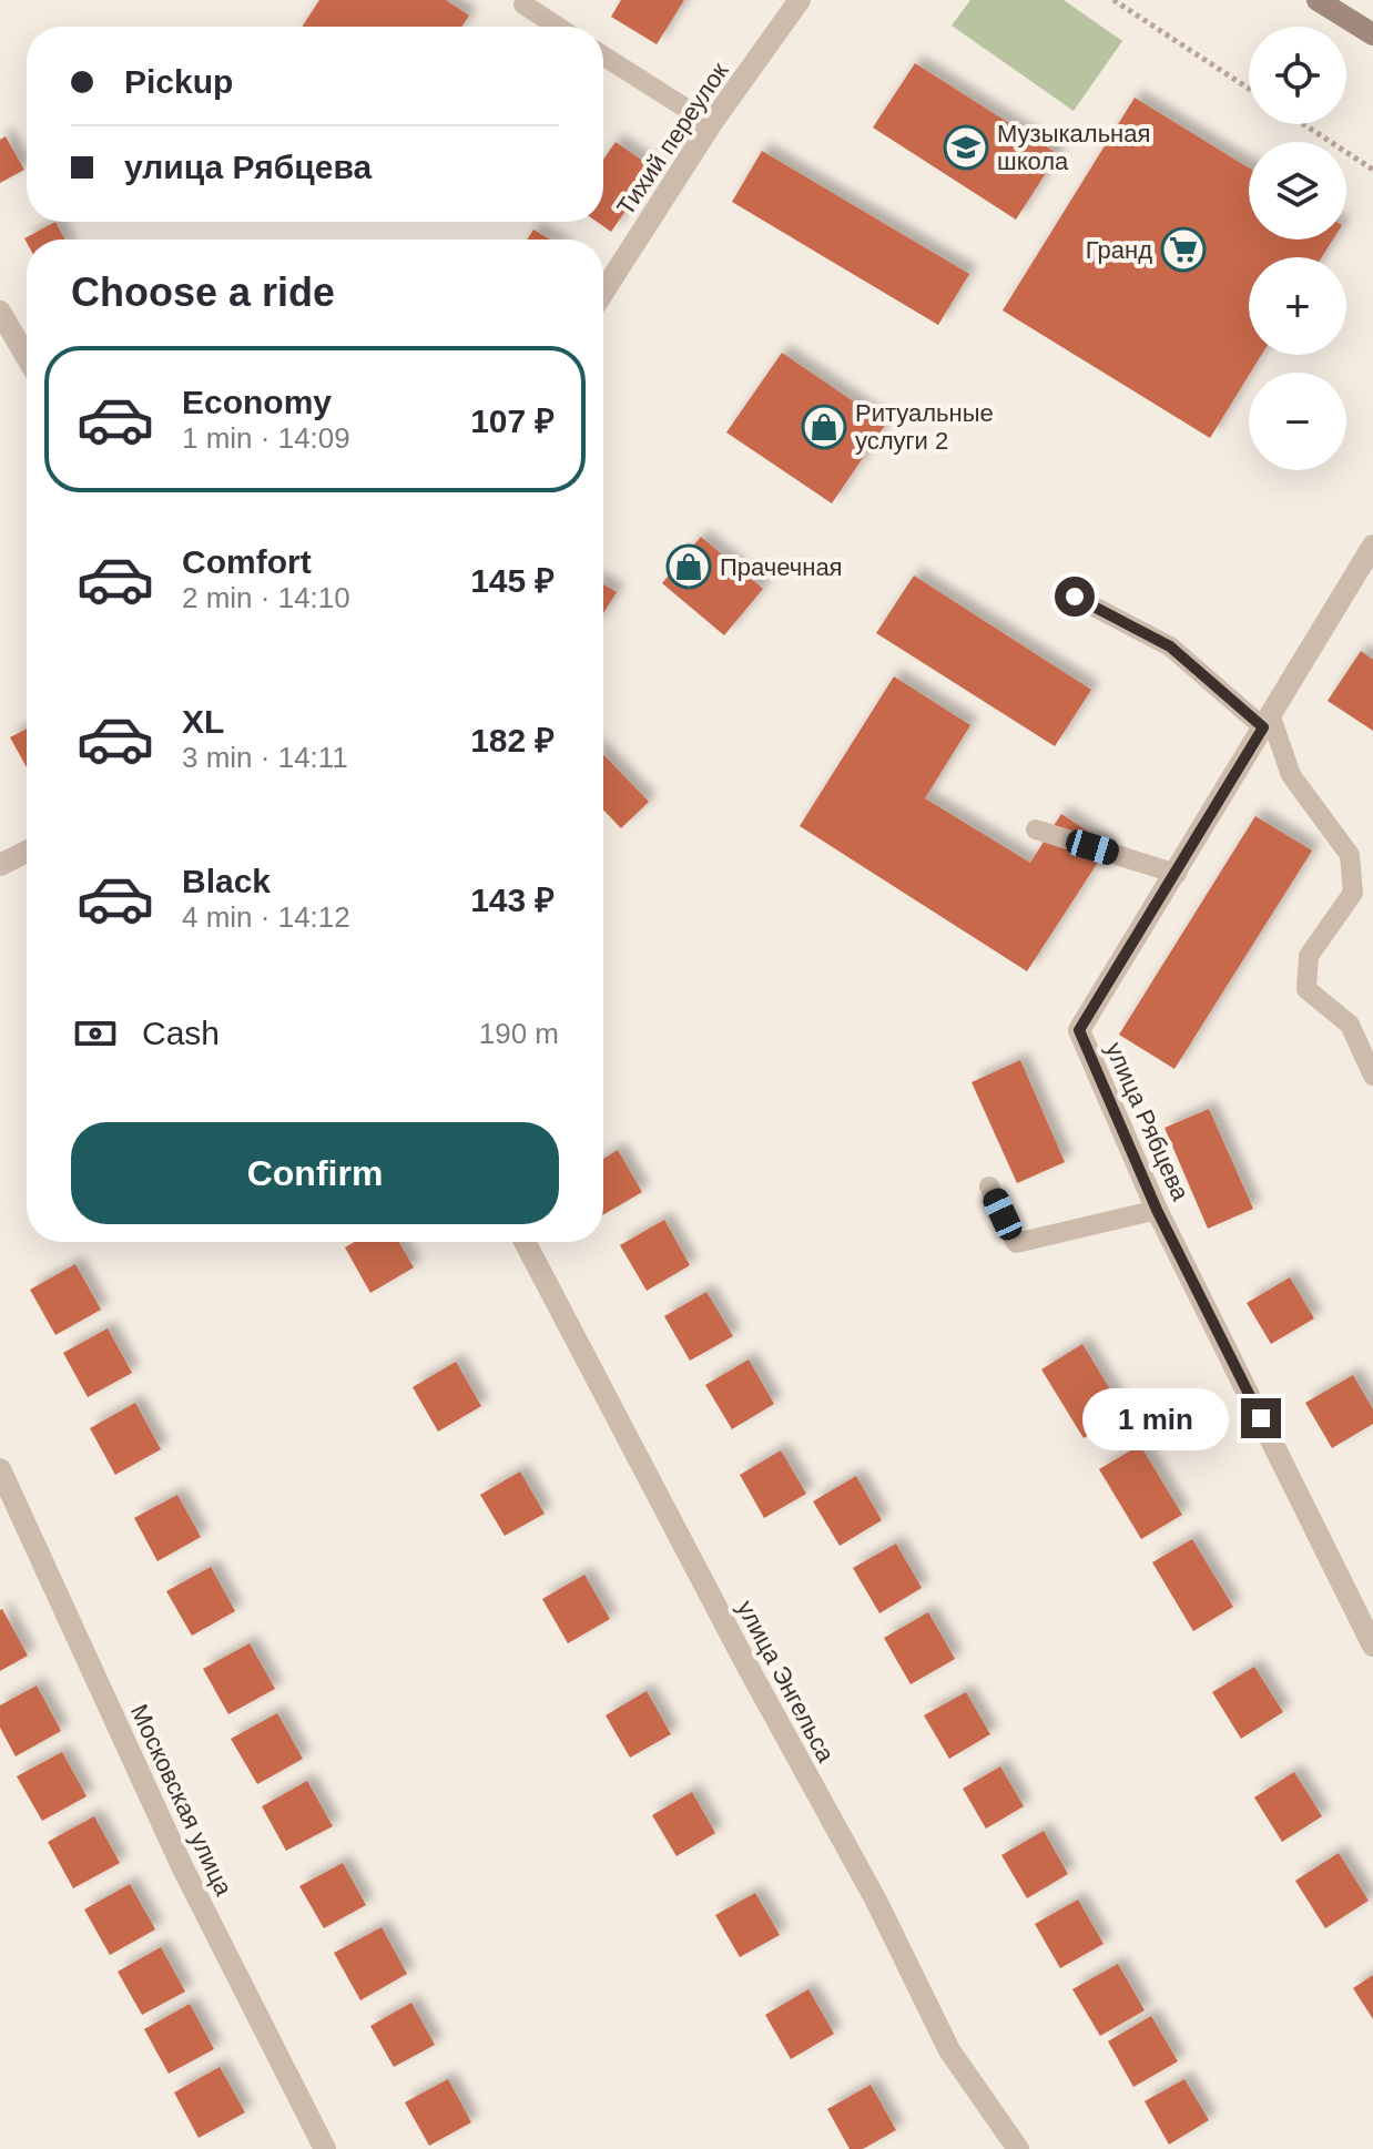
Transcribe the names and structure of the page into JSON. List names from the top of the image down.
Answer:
{
  "streets": {
    "street": [
      "Тихий переулок",
      "улица Рябцева",
      "улица Энгельса",
      "Московская улица"
    ]
  },
  "places": {
    "school or university": ["Музыкальная школа"],
    "supermarket": ["Гранд"],
    "shop": ["Ритуальные услуги 2", "Прачечная"]
  },
  "page": {
    "map_buttons": ["+", "−"],
    "banner": ["Pickup", "улица Рябцева"],
    "heading": "Choose a ride",
    "list": [
      {
        "name": "Economy",
        "note": "1 min · 14:09",
        "value": "107 ₽"
      },
      {
        "name": "Comfort",
        "note": "2 min · 14:10",
        "value": "145 ₽"
      },
      {
        "name": "XL",
        "note": "3 min · 14:11",
        "value": "182 ₽"
      },
      {
        "name": "Black",
        "note": "4 min · 14:12",
        "value": "143 ₽"
      }
    ],
    "pay": ["Cash", "190 m"],
    "buttons": "Confirm",
    "bubble": "1 min"
  }
}
